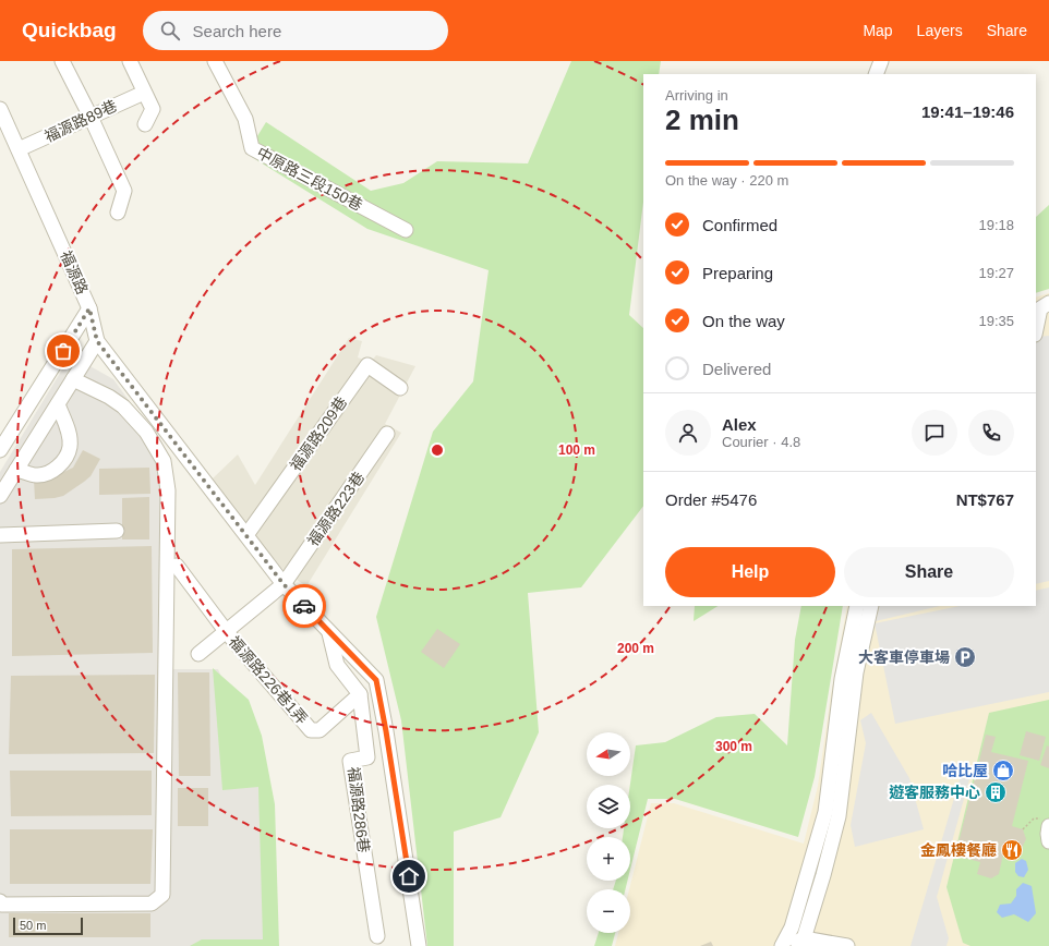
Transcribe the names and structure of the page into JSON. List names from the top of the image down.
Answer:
{
  "streets": {
    "street": [
      "福源路89巷",
      "中原路三段150巷",
      "福源路",
      "福源路209巷",
      "福源路223巷",
      "福源路226巷1弄",
      "福源路286巷"
    ]
  },
  "crossings": [
    ["福源路89巷", "福源路"],
    ["福源路", "福源路209巷"],
    ["福源路", "福源路223巷"],
    ["福源路223巷", "福源路226巷1弄"],
    ["福源路226巷1弄", "福源路286巷"]
  ],
  "places": {
    "parking": ["大客車停車場"],
    "shop": ["哈比屋"],
    "building": ["遊客服務中心"],
    "restaurant": ["金鳳樓餐廳"]
  },
  "scale_bar": "50 m",
  "north": "left",
  "page": {
    "header": "Quickbag",
    "search": "Search here",
    "nav": ["Map", "Layers", "Share"],
    "heading": ["2 min", "Arriving in", "19:41–19:46"],
    "panel": [
      "Alex",
      "Courier · 4.8",
      "Order #5476",
      "NT$767"
    ],
    "bar": "On the way · 220 m",
    "list": [
      ["Confirmed", "19:18"],
      ["Preparing", "19:27"],
      ["On the way", "19:35"],
      "Delivered"
    ],
    "buttons": ["Help", "Share"],
    "map_buttons": ["+", "−"],
    "scale": "50 m"
  },
  "rings": ["100 m", "200 m", "300 m"]
}
